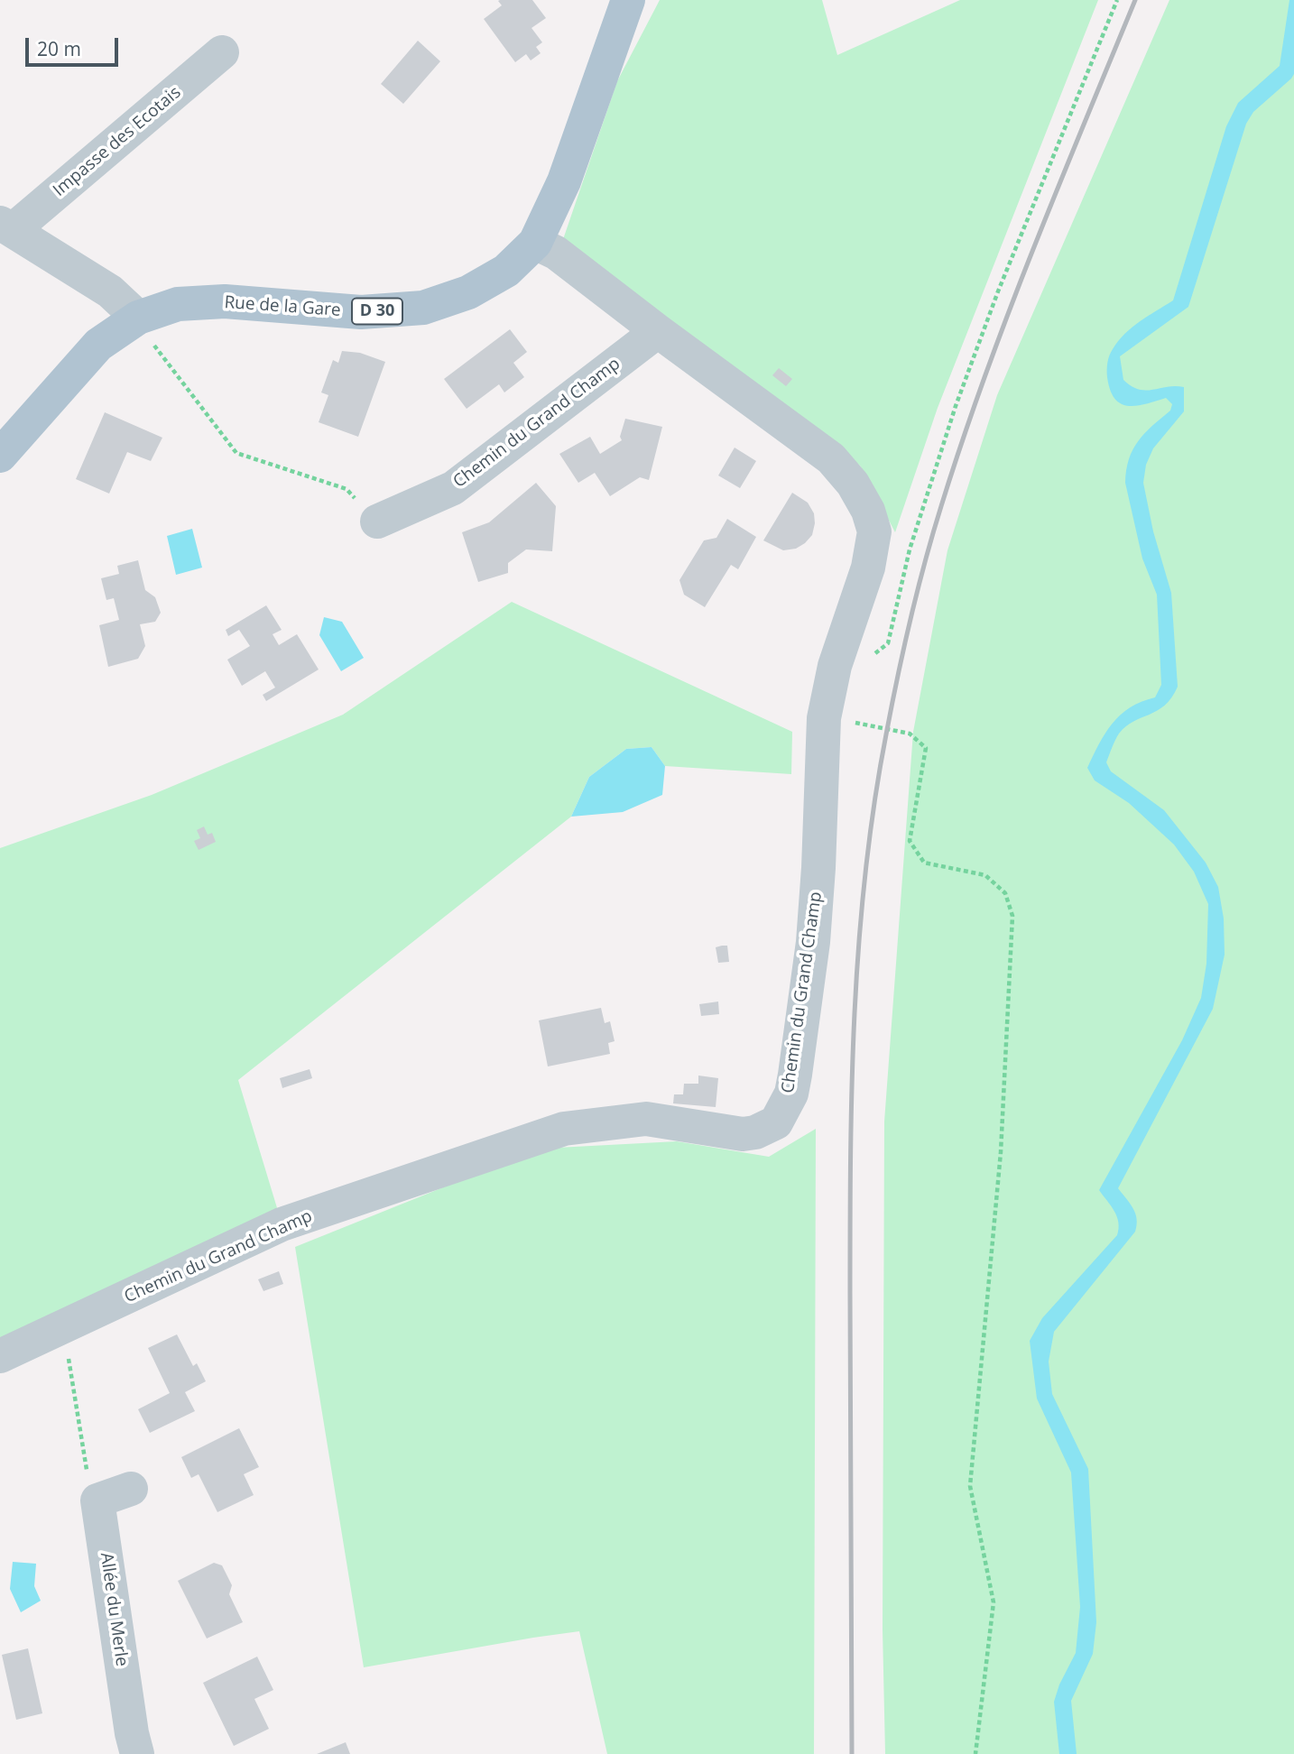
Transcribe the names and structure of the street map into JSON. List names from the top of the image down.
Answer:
{
  "streets": {
    "main road": ["Rue de la Gare", "D 30"],
    "street": ["Impasse des Ecotais", "Chemin du Grand Champ", "Allée du Merle"]
  },
  "crossings": [
    ["Rue de la Gare", "Chemin du Grand Champ"]
  ],
  "scale_bar": "20 m"
}
